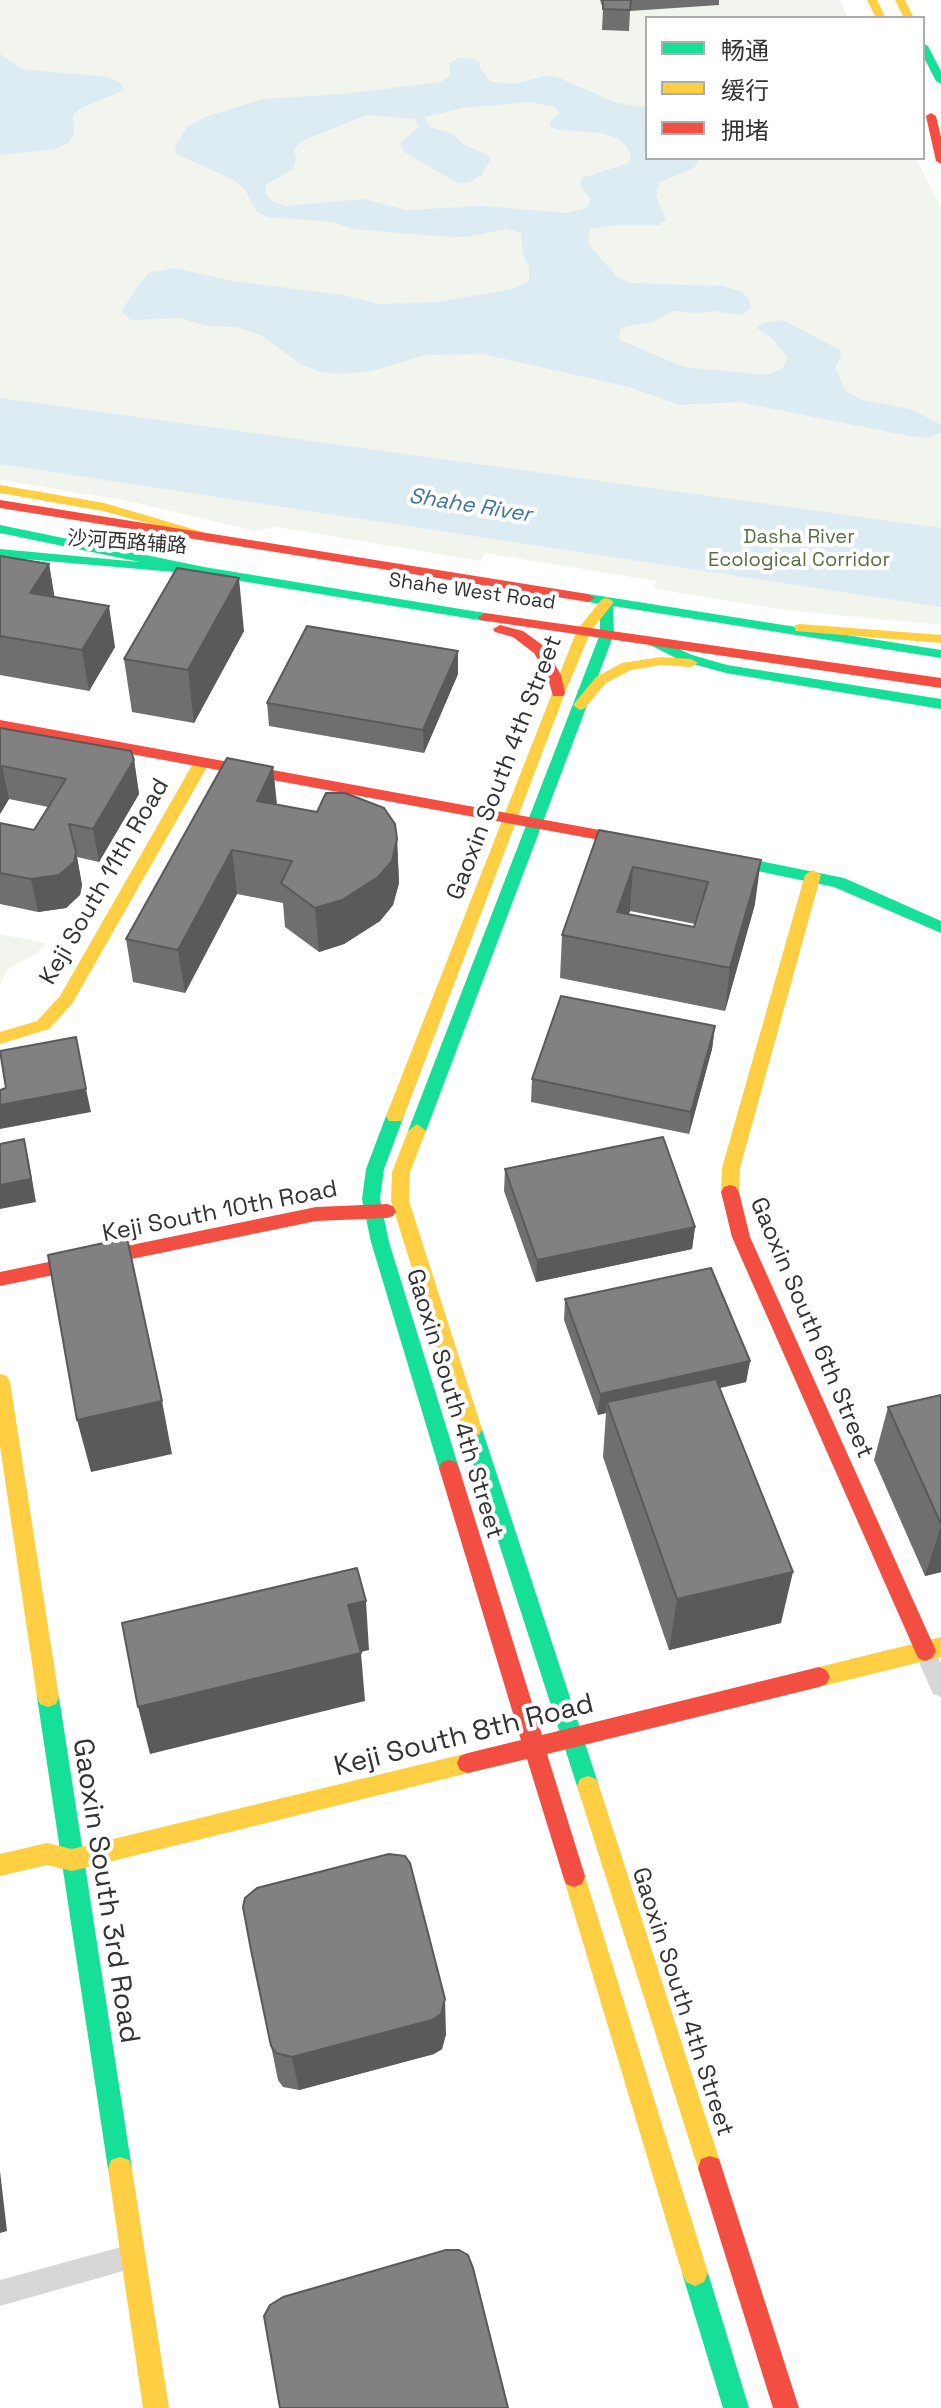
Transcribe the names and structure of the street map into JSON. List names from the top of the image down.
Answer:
{
  "streets": {
    "main road": [
      "沙河西路辅路",
      "Shahe West Road",
      "Gaoxin South 4th Street",
      "Keji South 11th Road",
      "Keji South 10th Road",
      "Gaoxin South 6th Street",
      "Keji South 8th Road",
      "Gaoxin South 3rd Road"
    ]
  },
  "crossings": [
    ["沙河西路辅路", "Shahe West Road"],
    ["Shahe West Road", "Gaoxin South 4th Street"],
    ["Gaoxin South 4th Street", "Keji South 10th Road"],
    ["Gaoxin South 4th Street", "Keji South 8th Road"],
    ["Gaoxin South 6th Street", "Keji South 8th Road"],
    ["Keji South 8th Road", "Gaoxin South 3rd Road"]
  ],
  "water": ["Shahe River"],
  "parks": ["Dasha River Ecological Corridor"],
  "legend": ["畅通", "缓行", "拥堵"]
}
